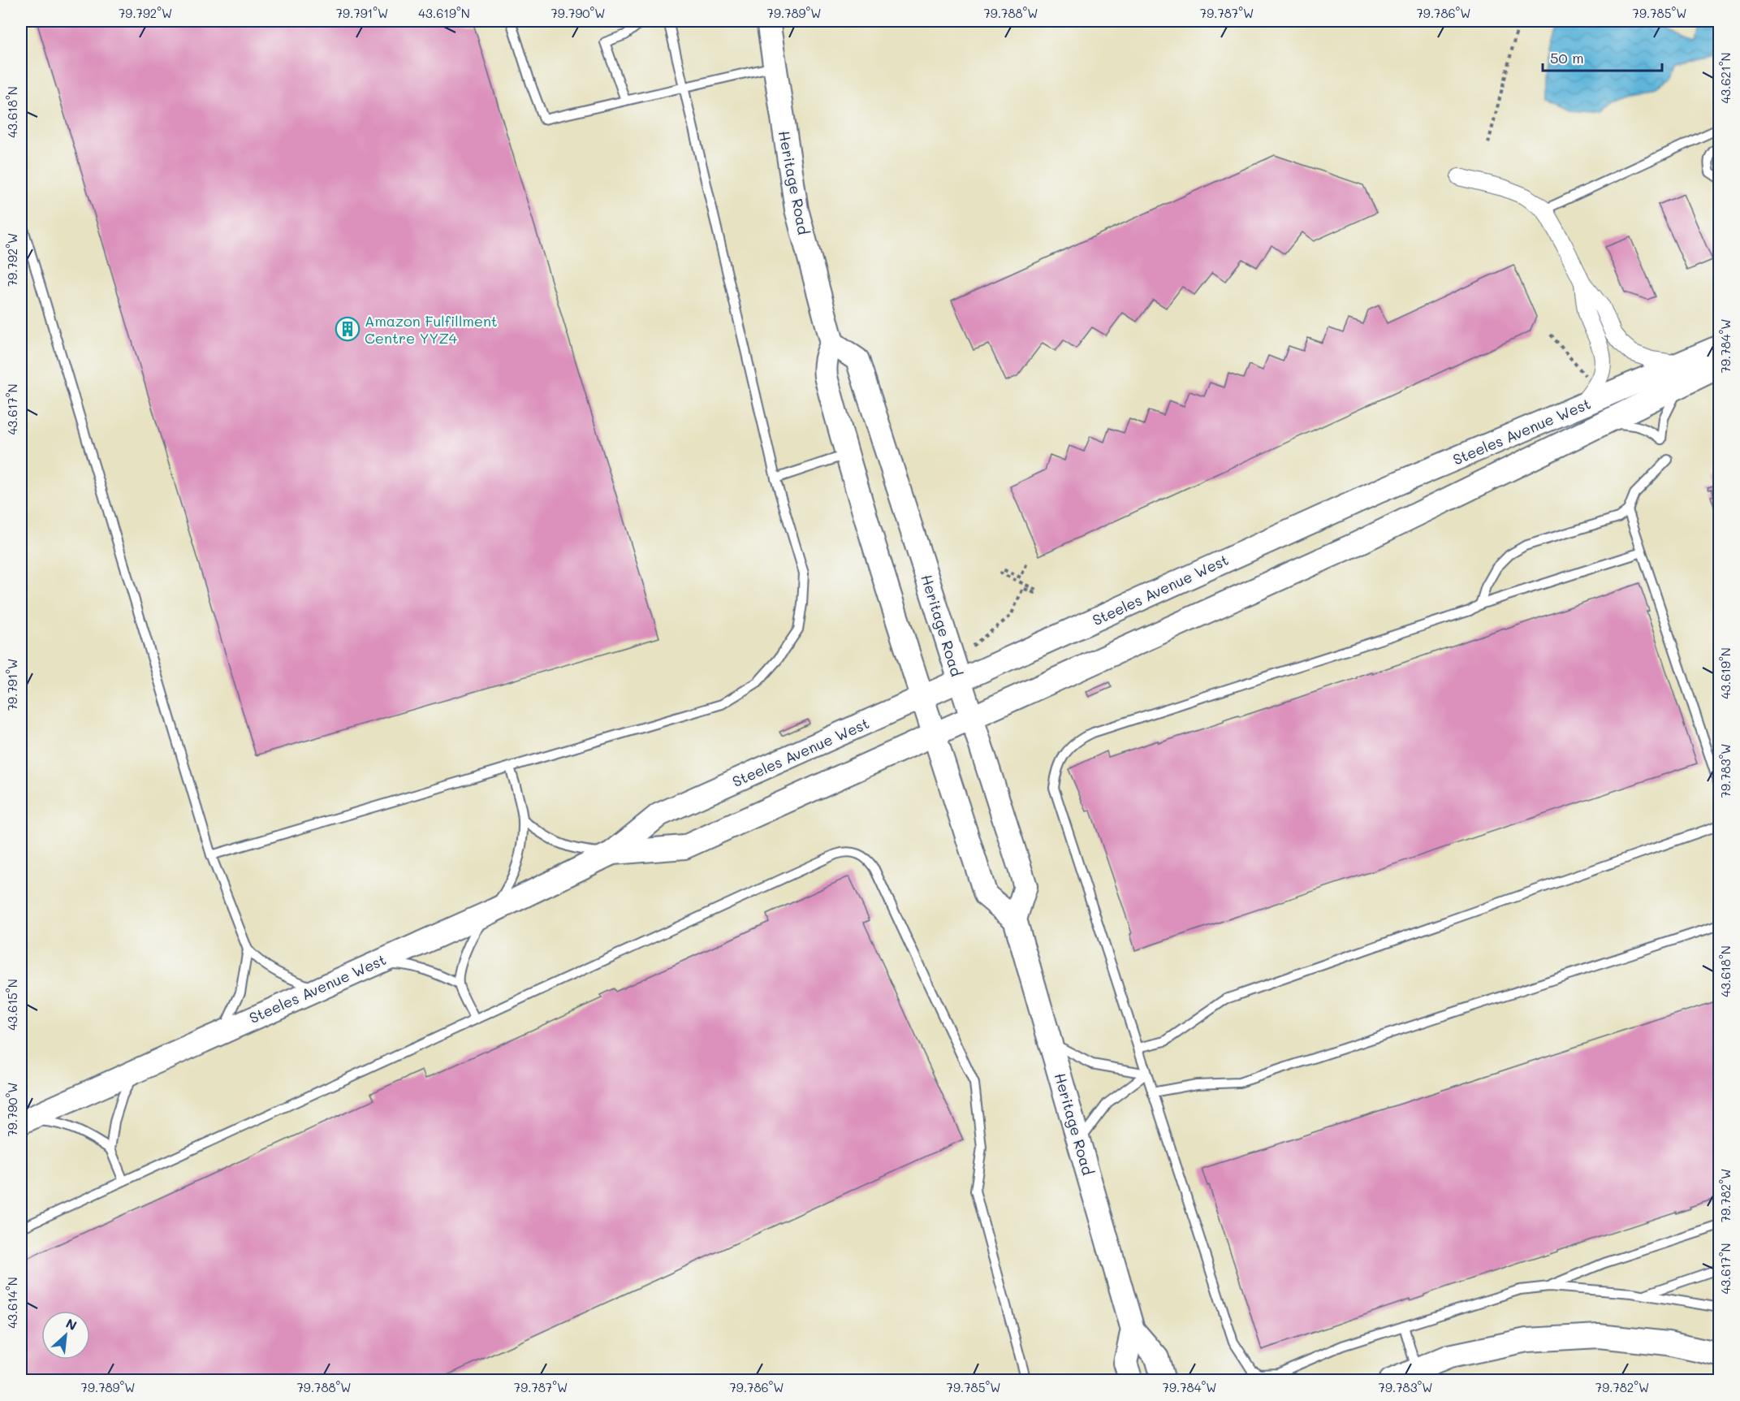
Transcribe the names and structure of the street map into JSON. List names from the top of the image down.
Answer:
{
  "streets": {
    "main road": ["Heritage Road", "Steeles Avenue West"]
  },
  "crossings": [
    ["Heritage Road", "Steeles Avenue West"]
  ],
  "places": {
    "building": ["Amazon Fulfillment Centre YYZ4"]
  },
  "scale_bar": "50 m",
  "north": "top right",
  "coordinates": [
    "79.792°W",
    "79.791°W",
    "43.619°N",
    "79.790°W",
    "79.789°W",
    "79.788°W",
    "79.787°W",
    "79.786°W",
    "79.785°W",
    "43.621°N",
    "43.618°N",
    "79.784°W",
    "43.617°N",
    "79.783°W",
    "43.615°N",
    "79.782°W",
    "43.614°N"
  ]
}
